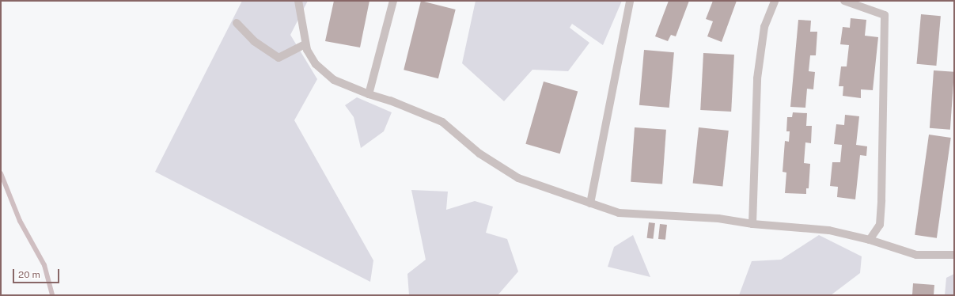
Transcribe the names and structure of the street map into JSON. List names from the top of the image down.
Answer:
{
  "scale_bar": "20 m"
}
